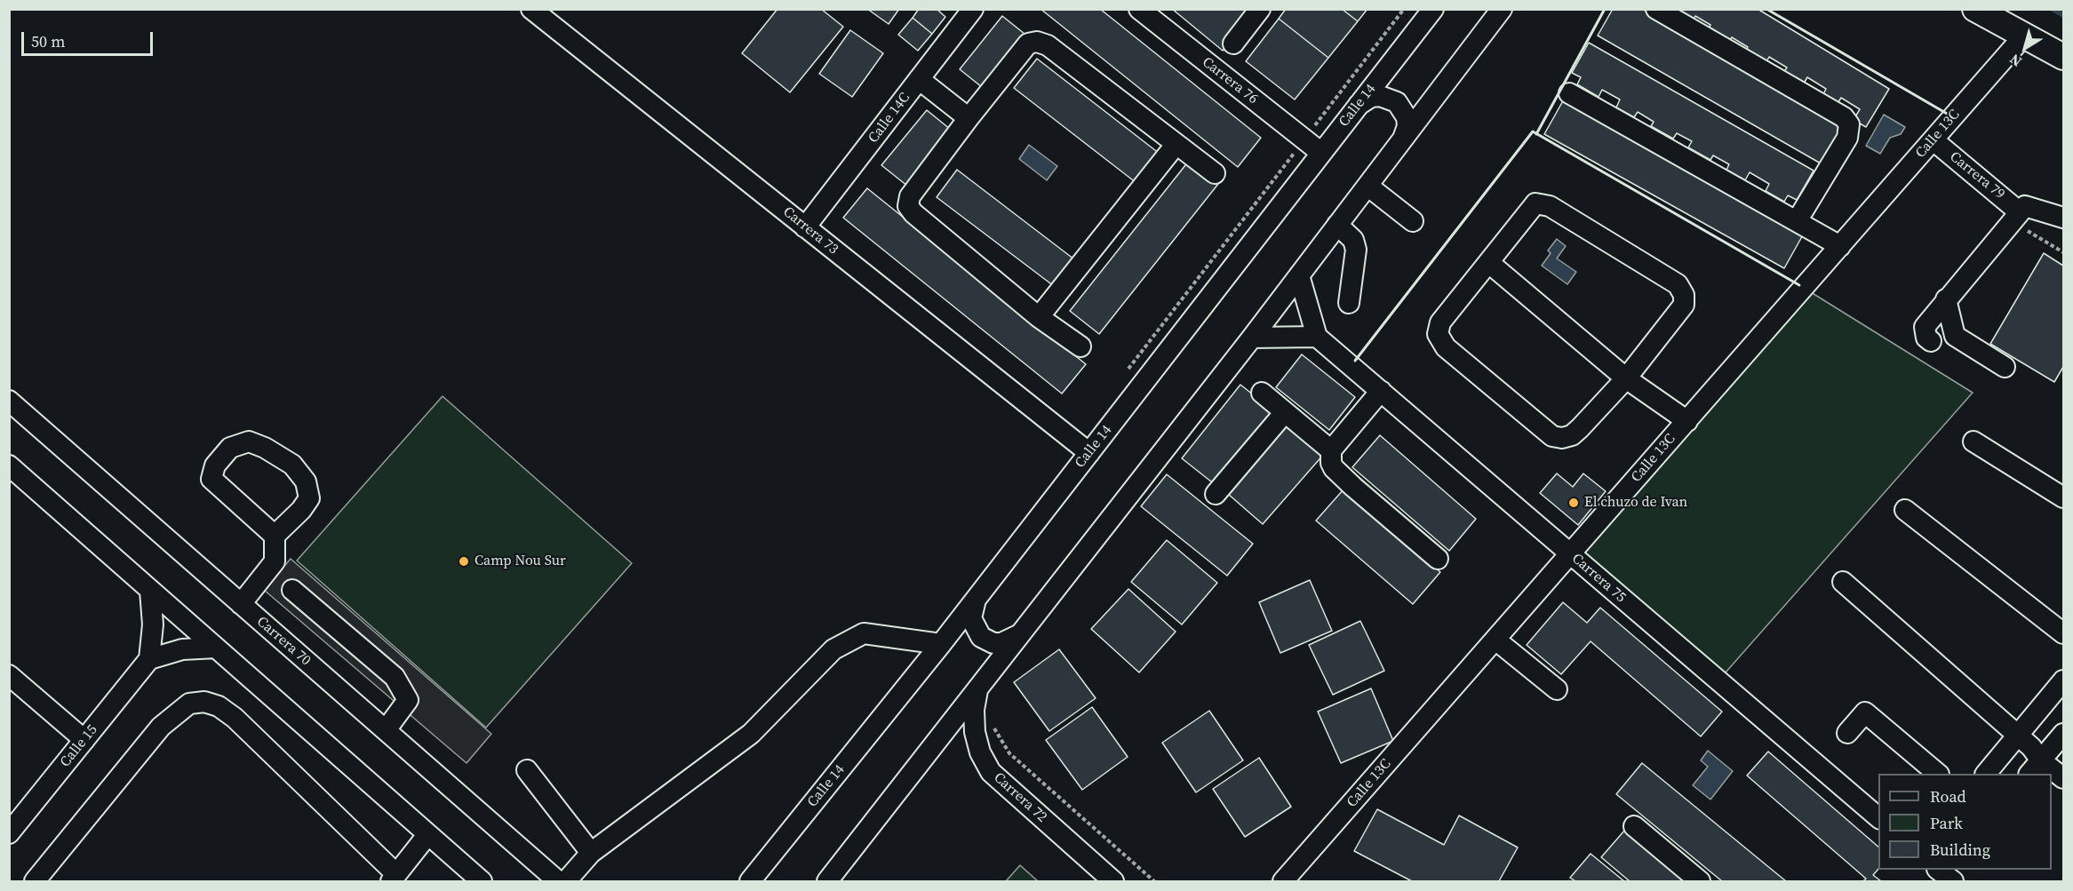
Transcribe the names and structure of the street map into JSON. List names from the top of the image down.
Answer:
{
  "streets": {
    "street": [
      "Carrera 76",
      "Calle 14",
      "Calle 14C",
      "Calle 13C",
      "Carrera 79",
      "Carrera 73",
      "Carrera 75",
      "Carrera 70",
      "Calle 15",
      "Carrera 72"
    ]
  },
  "crossings": [
    ["Carrera 76", "Calle 14"],
    ["Calle 14", "Carrera 73"],
    ["Calle 14C", "Carrera 73"],
    ["Calle 13C", "Carrera 79"],
    ["Calle 13C", "Carrera 75"]
  ],
  "places": ["El chuzo de Ivan", "Camp Nou Sur"],
  "legend": ["Road", "Park", "Building"],
  "scale_bar": "50 m",
  "north": "bottom left"
}
